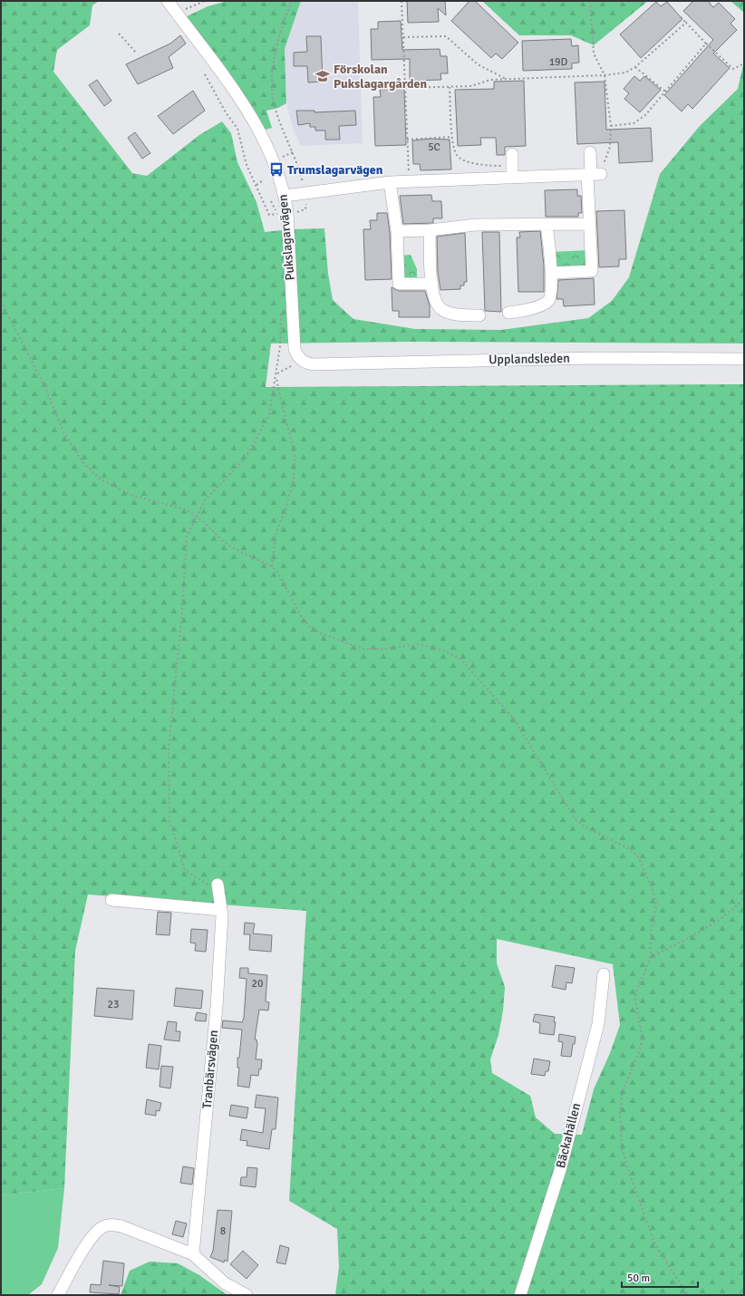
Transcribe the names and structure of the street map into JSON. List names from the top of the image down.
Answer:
{
  "streets": {
    "street": [
      "Pukslagarvägen",
      "Upplandsleden",
      "Tranbärsvägen",
      "Bäckahällen"
    ]
  },
  "crossings": [
    ["Pukslagarvägen", "Upplandsleden"]
  ],
  "places": {
    "school or university": ["Förskolan Pukslagargården"],
    "bus stop": ["Trumslagarvägen"]
  },
  "house_numbers": [
    "19D",
    "5C",
    "20",
    "23",
    "8"
  ],
  "scale_bar": "50 m"
}
